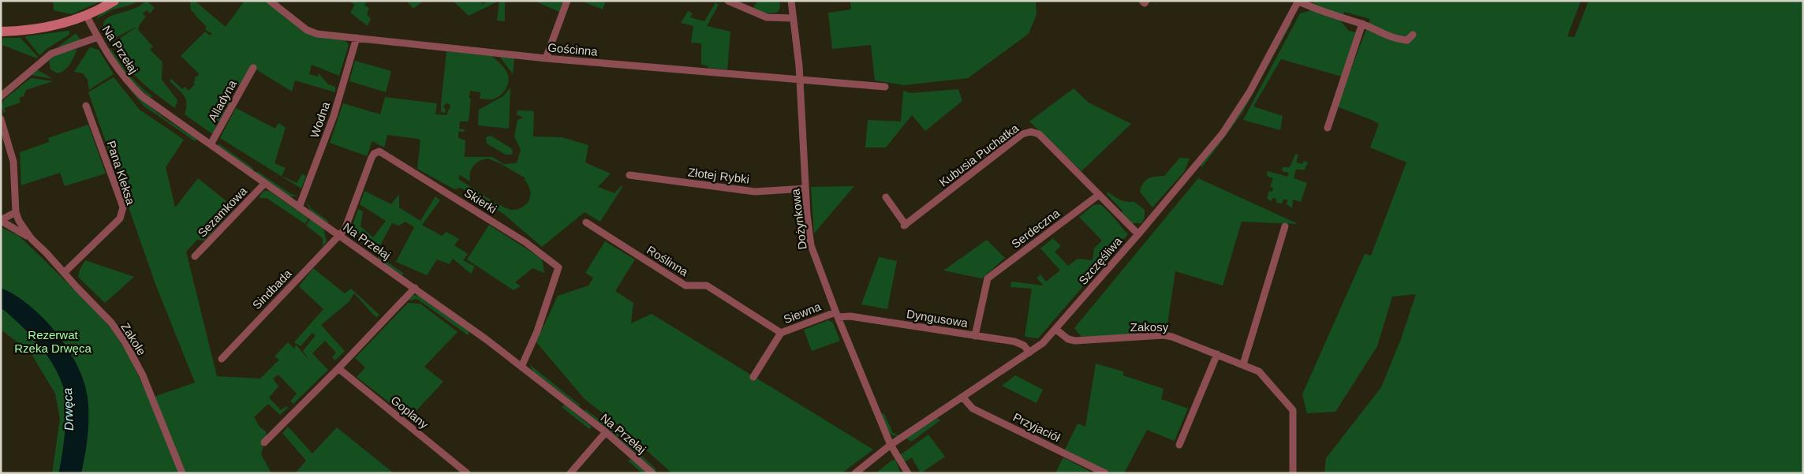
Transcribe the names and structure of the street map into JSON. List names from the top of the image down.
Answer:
{
  "streets": {
    "street": [
      "Na Przełaj",
      "Gościnna",
      "Alladyna",
      "Wodna",
      "Kubusia Puchatka",
      "Pana Kleksa",
      "Złotej Rybki",
      "Skierki",
      "Sezamkowa",
      "Dożynkowa",
      "Serdeczna",
      "Roślinna",
      "Szczęśliwa",
      "Sindbada",
      "Siewna",
      "Dyngusowa",
      "Zakosy",
      "Zakole",
      "Goplany",
      "Przyjaciół"
    ]
  },
  "crossings": [
    ["Na Przełaj", "Alladyna"],
    ["Na Przełaj", "Wodna"],
    ["Na Przełaj", "Skierki"],
    ["Na Przełaj", "Sezamkowa"],
    ["Na Przełaj", "Sindbada"],
    ["Gościnna", "Wodna"],
    ["Gościnna", "Dożynkowa"],
    ["Kubusia Puchatka", "Serdeczna"],
    ["Pana Kleksa", "Zakole"],
    ["Złotej Rybki", "Dożynkowa"],
    ["Skierki", "Sindbada"],
    ["Dożynkowa", "Szczęśliwa"],
    ["Dożynkowa", "Siewna"],
    ["Dożynkowa", "Dyngusowa"],
    ["Serdeczna", "Dyngusowa"],
    ["Roślinna", "Siewna"],
    ["Szczęśliwa", "Dyngusowa"],
    ["Szczęśliwa", "Zakosy"],
    ["Szczęśliwa", "Przyjaciół"],
    ["Siewna", "Dyngusowa"]
  ],
  "water": ["Drwęca"],
  "parks": ["Rezerwat Rzeka Drwęca"]
}
